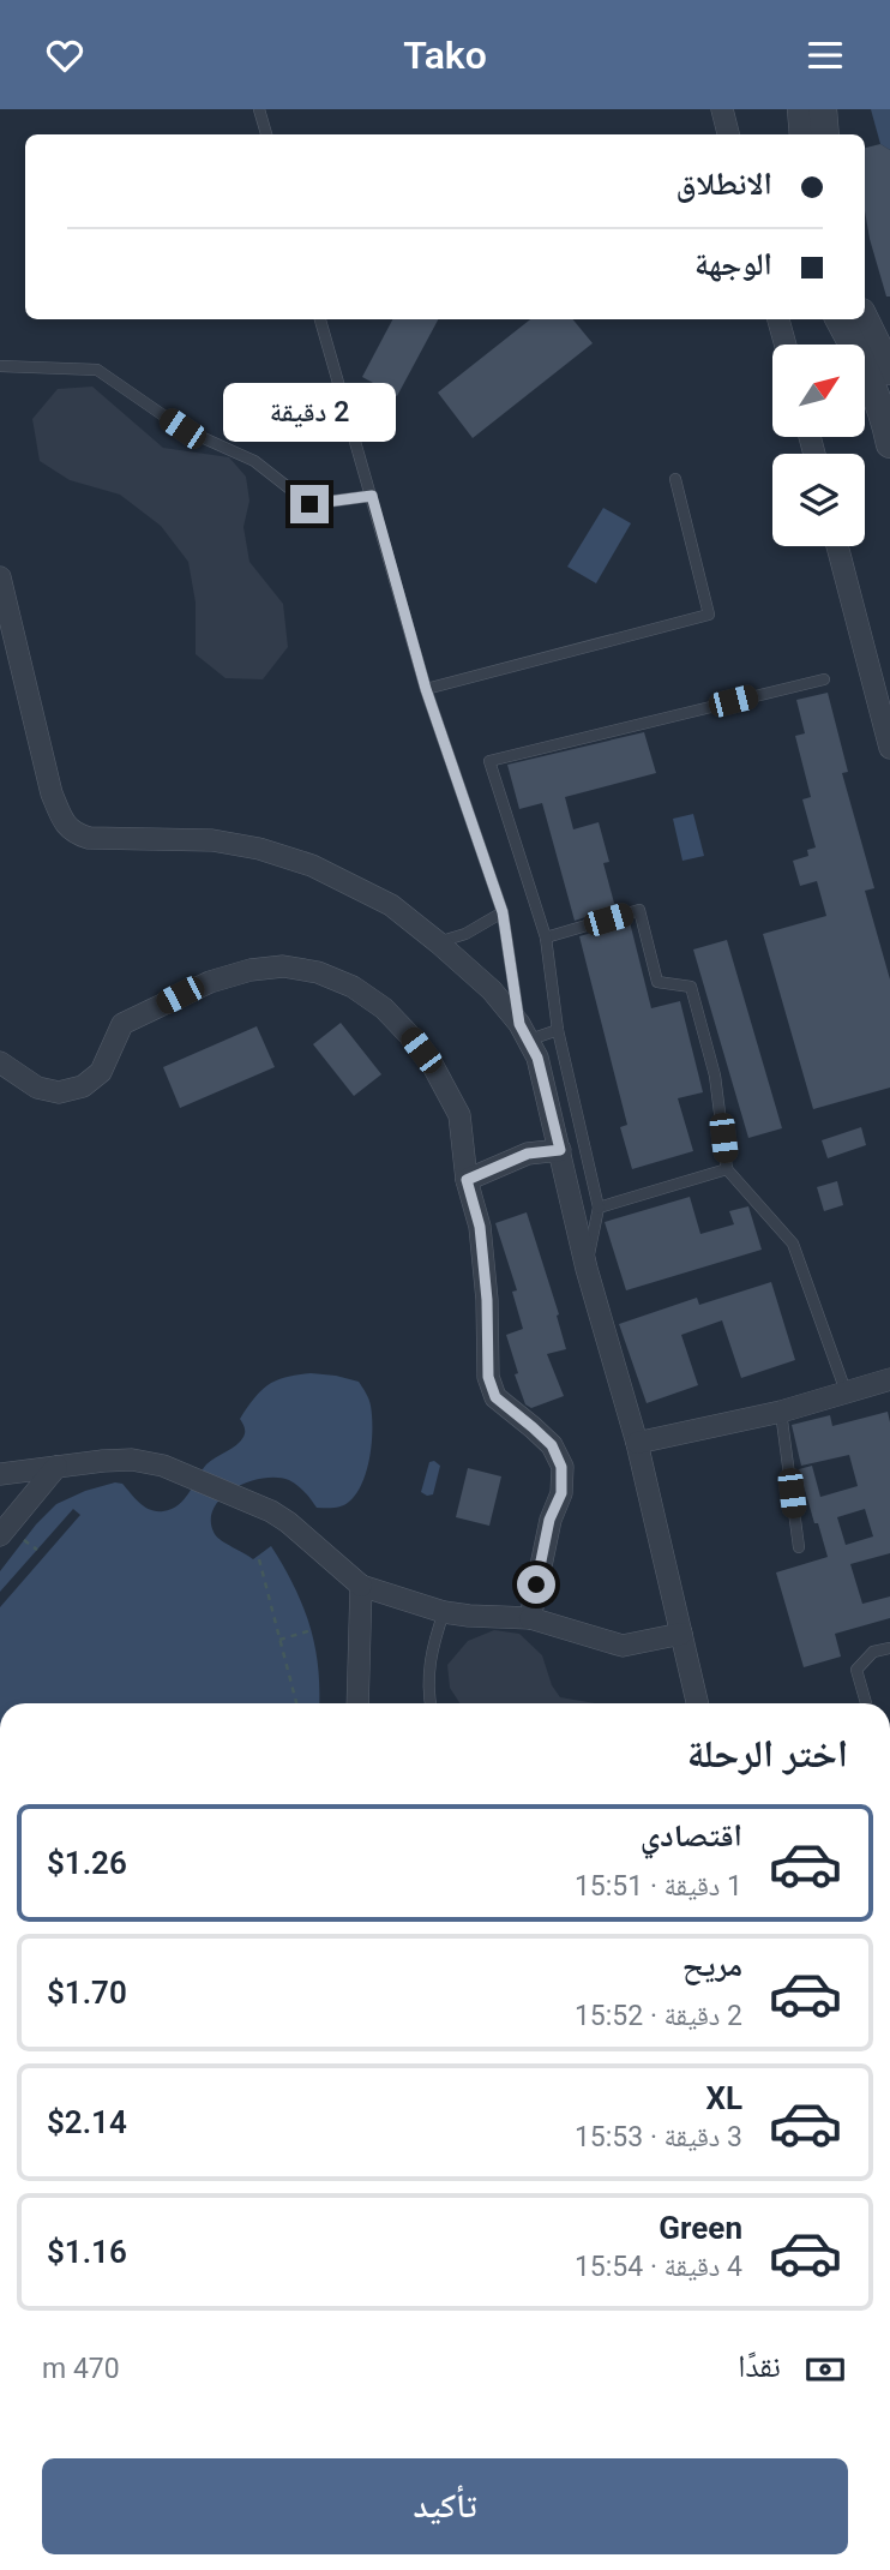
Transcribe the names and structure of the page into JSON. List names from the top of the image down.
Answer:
{
  "north": "top right",
  "page": {
    "header": "Tako",
    "banner": ["الانطلاق", "الوجهة"],
    "bubble": "2 دقيقة",
    "heading": "اختر الرحلة",
    "list": [
      {
        "name": "اقتصادي",
        "note": "1 دقيقة · 15:51",
        "value": "$1.26"
      },
      {
        "name": "مريح",
        "note": "2 دقيقة · 15:52",
        "value": "$1.70"
      },
      {
        "name": "XL",
        "note": "3 دقيقة · 15:53",
        "value": "$2.14"
      },
      {
        "name": "Green",
        "note": "4 دقيقة · 15:54",
        "value": "$1.16"
      }
    ],
    "pay": ["نقدًا", "470 m"],
    "buttons": "تأكيد"
  }
}
